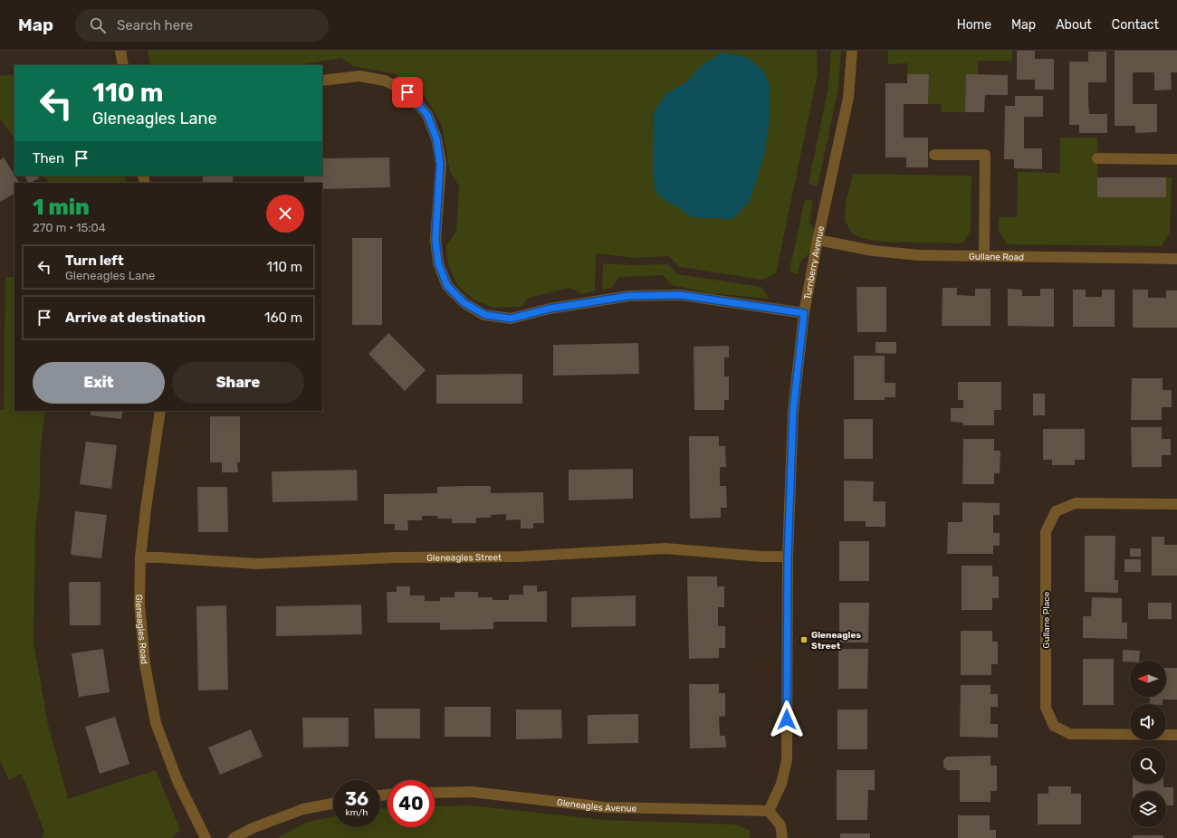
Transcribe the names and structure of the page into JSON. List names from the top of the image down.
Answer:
{
  "streets": {
    "street": [
      "Gullane Road",
      "Turnberry Avenue",
      "Gleneagles Street",
      "Gullane Place",
      "Gleneagles Road",
      "Gleneagles Avenue"
    ]
  },
  "crossings": [
    ["Gullane Road", "Turnberry Avenue"],
    ["Turnberry Avenue", "Gleneagles Street"],
    ["Turnberry Avenue", "Gleneagles Avenue"],
    ["Gleneagles Street", "Gleneagles Road"]
  ],
  "places": {
    "transit": ["Gleneagles Street"]
  },
  "north": "left",
  "page": {
    "header": "Map",
    "search": "Search here",
    "nav": [
      "Home",
      "Map",
      "About",
      "Contact"
    ],
    "turn": ["110 m", "Gleneagles Lane"],
    "then": "Then",
    "heading": ["1 min", "270 m · 15:04"],
    "list": [
      {
        "name": "Turn left",
        "note": "Gleneagles Lane",
        "value": "110 m"
      },
      {
        "name": "Arrive at destination",
        "value": "160 m"
      }
    ],
    "buttons": ["Exit", "Share"],
    "speed": "36 km/h",
    "limit": "40"
  }
}
